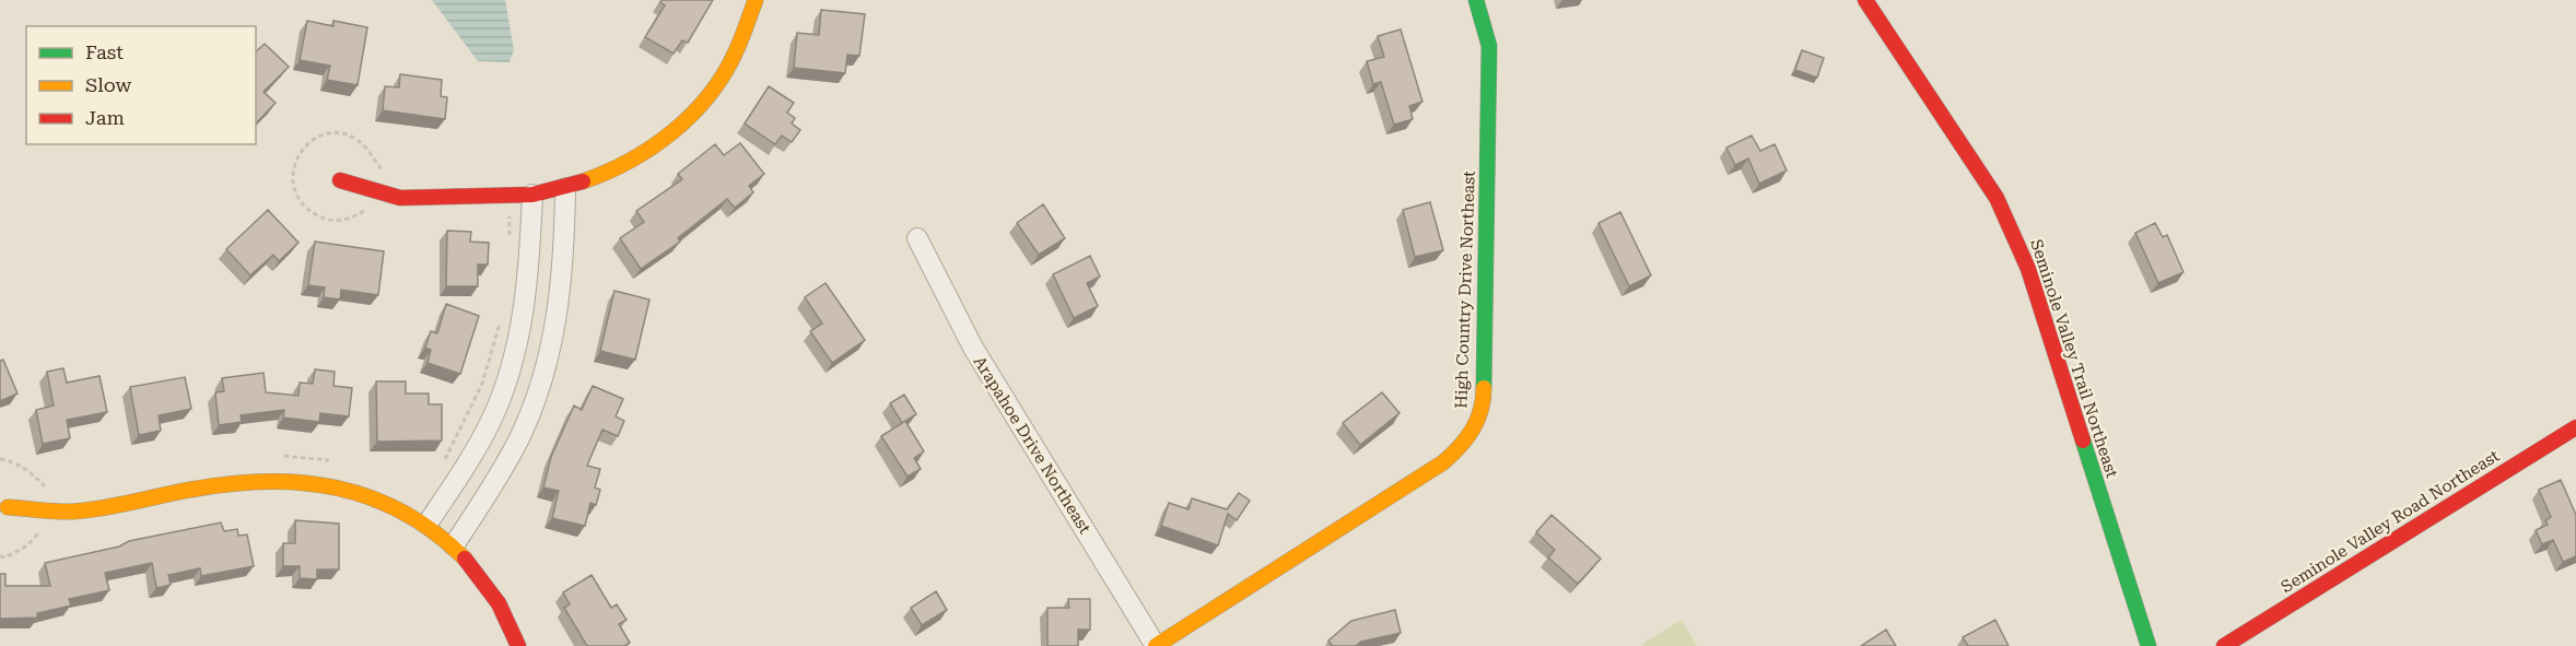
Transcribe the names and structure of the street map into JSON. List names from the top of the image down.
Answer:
{
  "streets": {
    "street": [
      "High Country Drive Northeast",
      "Seminole Valley Trail Northeast",
      "Arapahoe Drive Northeast",
      "Seminole Valley Road Northeast"
    ]
  },
  "crossings": [
    ["High Country Drive Northeast", "Arapahoe Drive Northeast"]
  ],
  "legend": ["Fast", "Slow", "Jam"]
}
